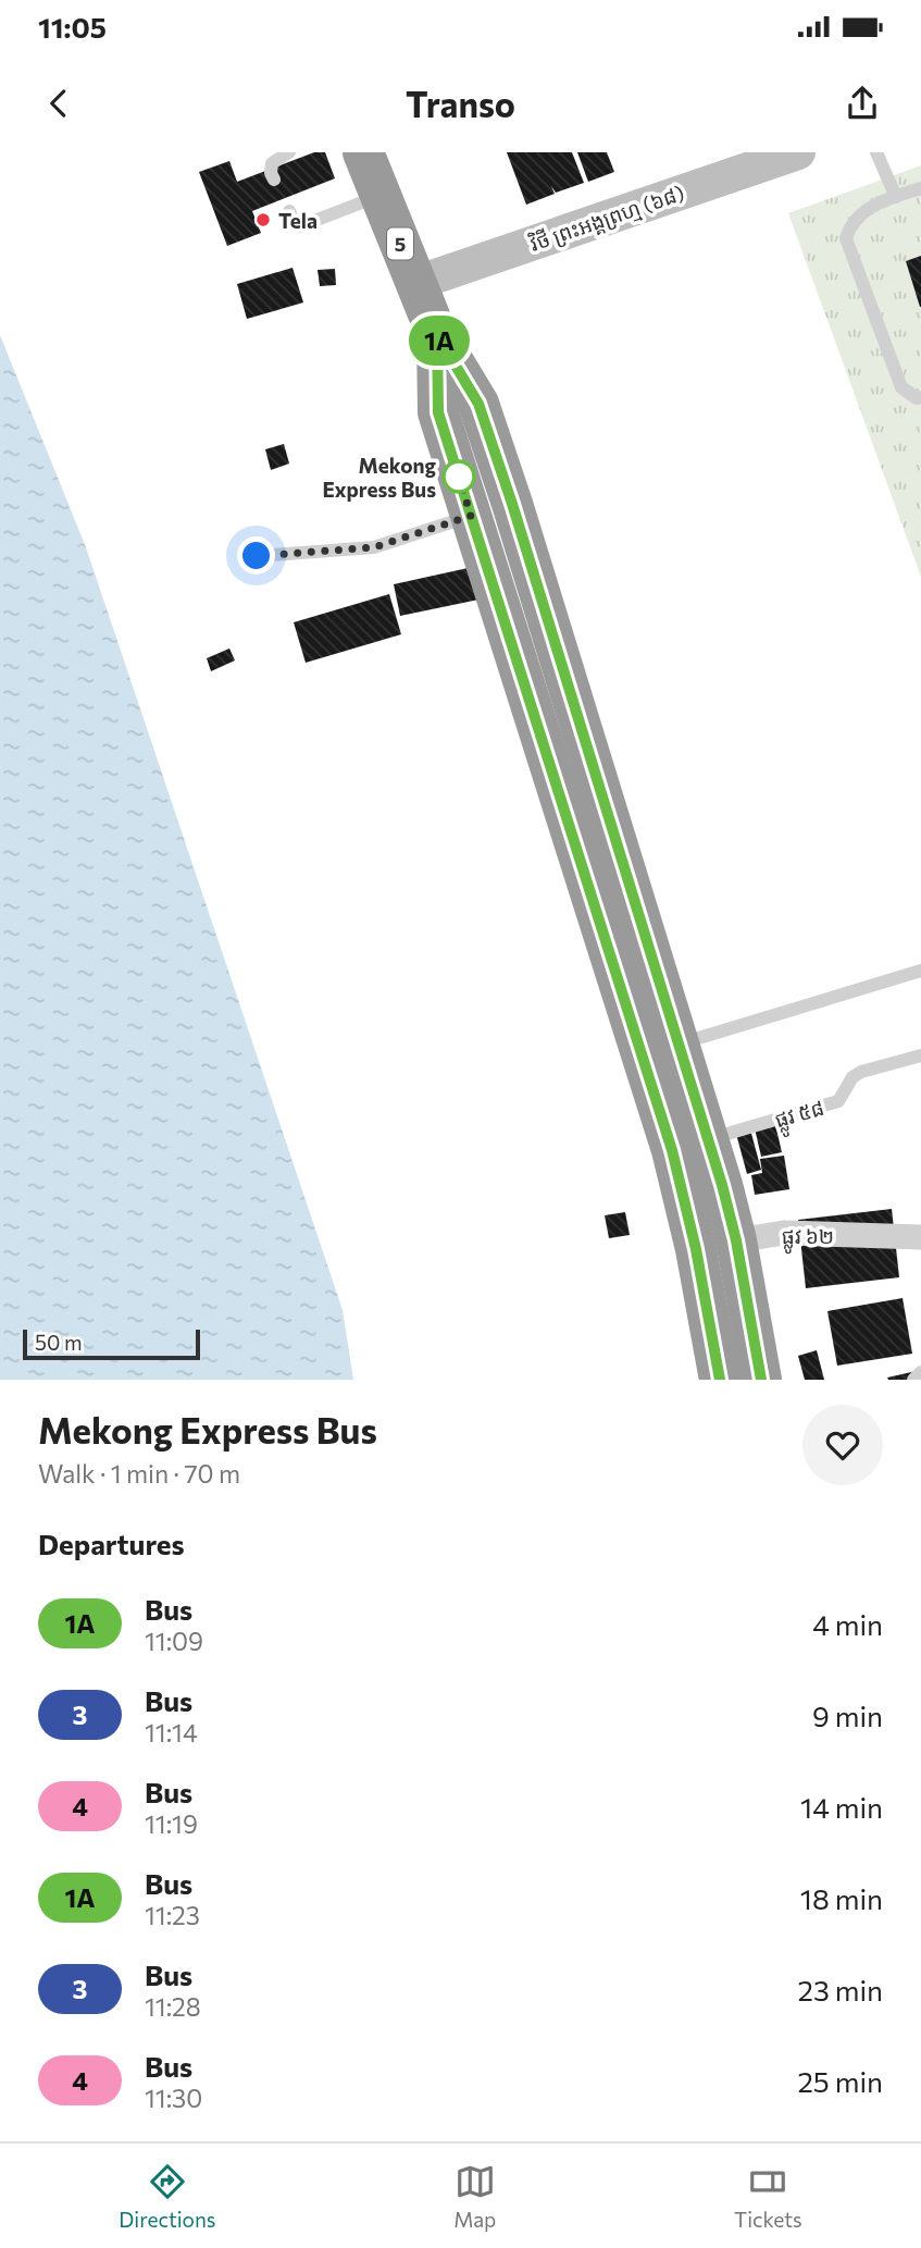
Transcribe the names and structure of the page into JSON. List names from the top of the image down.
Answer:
{
  "streets": {
    "highway": ["5"],
    "street": ["វិថី ព្រះអង្គព្រហ្ម (៦៨)", "ផ្លូវ ៦២"],
    "lane": ["ផ្លូវ ៥៨"]
  },
  "crossings": [
    ["វិថី ព្រះអង្គព្រហ្ម (៦៨)", "5"],
    ["5", "ផ្លូវ ៥៨"],
    ["5", "ផ្លូវ ៦២"]
  ],
  "places": ["Tela", "Mekong Express Bus"],
  "lines": ["bus line 1A"],
  "scale_bar": "50 m",
  "page": {
    "status": "11:05",
    "header": "Transo",
    "on_map": "1A",
    "scale": "50 m",
    "heading": [
      ["Mekong Express Bus", "Walk · 1 min · 70 m"],
      "Departures"
    ],
    "list": [
      {
        "mark": "1A",
        "name": "Bus",
        "note": "11:09",
        "value": "4 min"
      },
      {
        "mark": "3",
        "name": "Bus",
        "note": "11:14",
        "value": "9 min"
      },
      {
        "mark": "4",
        "name": "Bus",
        "note": "11:19",
        "value": "14 min"
      },
      {
        "mark": "1A",
        "name": "Bus",
        "note": "11:23",
        "value": "18 min"
      },
      {
        "mark": "3",
        "name": "Bus",
        "note": "11:28",
        "value": "23 min"
      },
      {
        "mark": "4",
        "name": "Bus",
        "note": "11:30",
        "value": "25 min"
      }
    ],
    "tabs": ["Directions", "Map", "Tickets"]
  }
}
